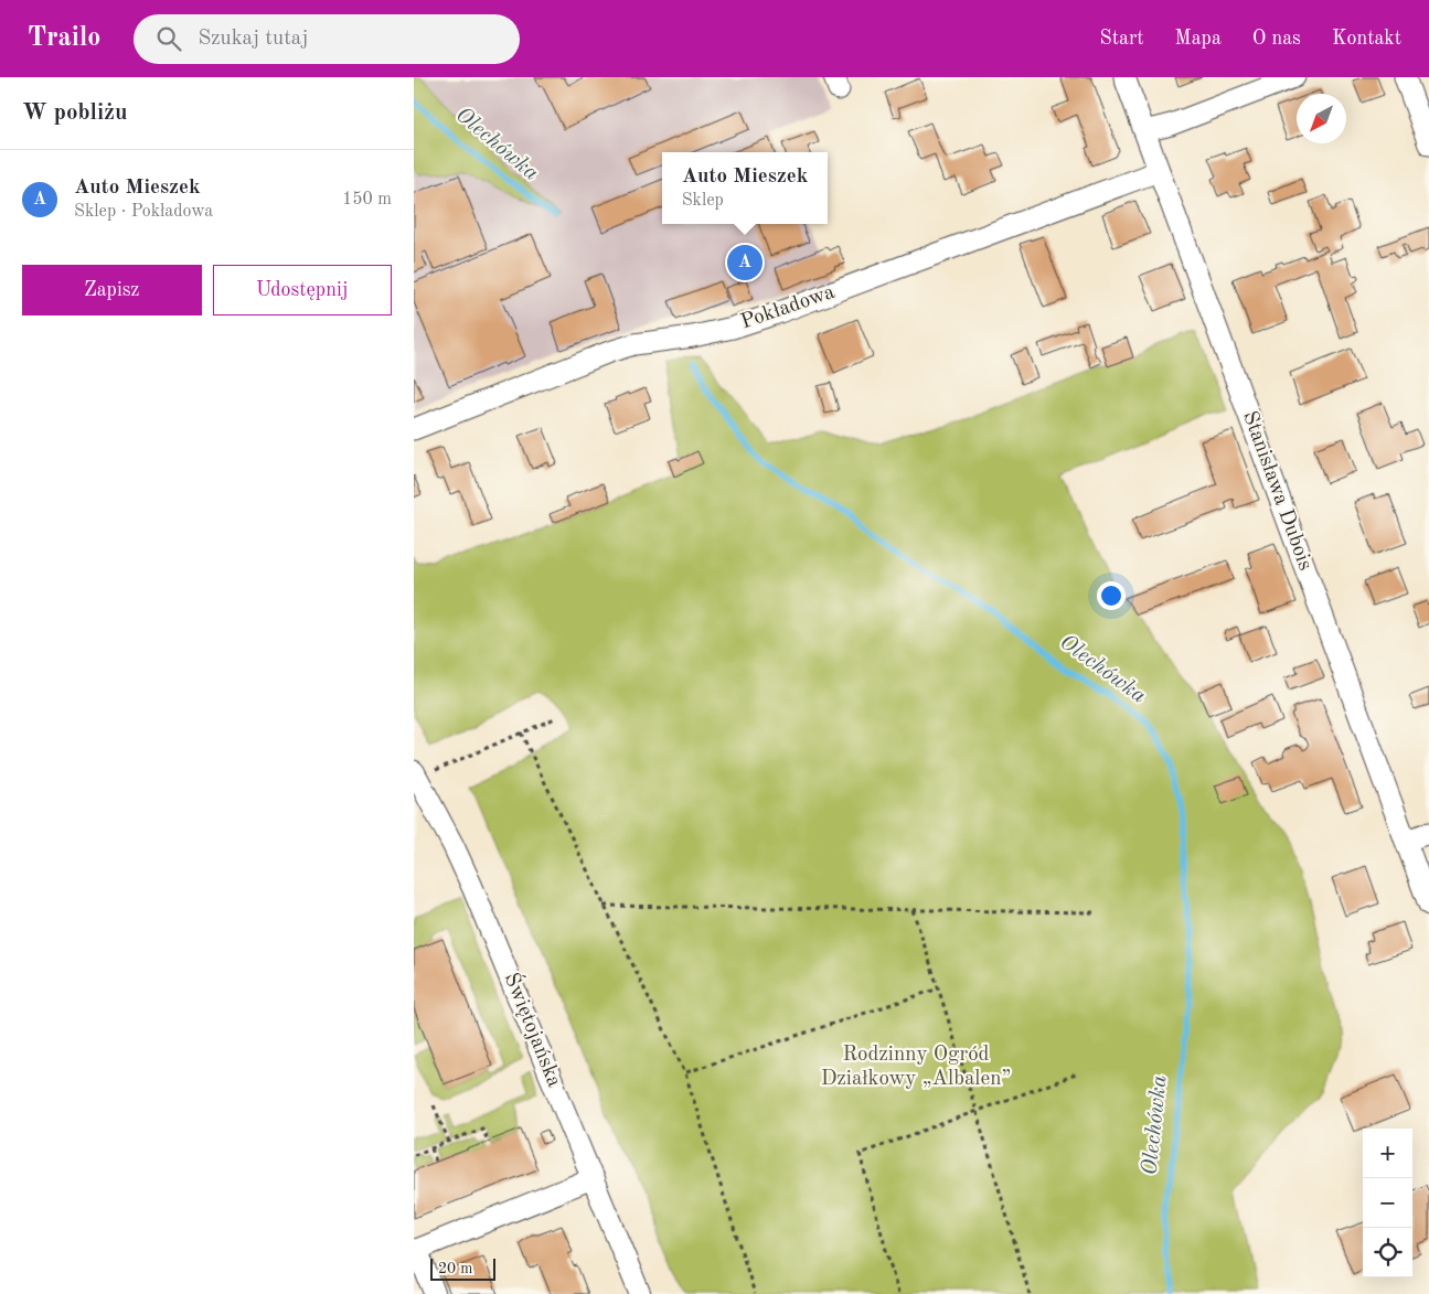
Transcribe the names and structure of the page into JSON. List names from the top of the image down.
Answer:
{
  "streets": {
    "street": ["Pokładowa", "Stanisława Dubois", "Świętojańska"]
  },
  "crossings": [
    ["Pokładowa", "Stanisława Dubois"]
  ],
  "water": ["Olechówka"],
  "parks": ["Rodzinny Ogród Działkowy „Albalen”"],
  "scale_bar": "20 m",
  "north": "bottom left",
  "page": {
    "header": "Trailo",
    "search": "Szukaj tutaj",
    "nav": [
      "Start",
      "Mapa",
      "O nas",
      "Kontakt"
    ],
    "heading": "W pobliżu",
    "list": [
      {
        "mark": "A",
        "name": "Auto Mieszek",
        "note": "Sklep · Pokładowa",
        "value": "150 m"
      }
    ],
    "popup": ["Auto Mieszek", "Sklep"],
    "pins": "A",
    "buttons": ["Zapisz", "Udostępnij"],
    "map_buttons": ["+", "−"],
    "scale": "20 m"
  }
}
